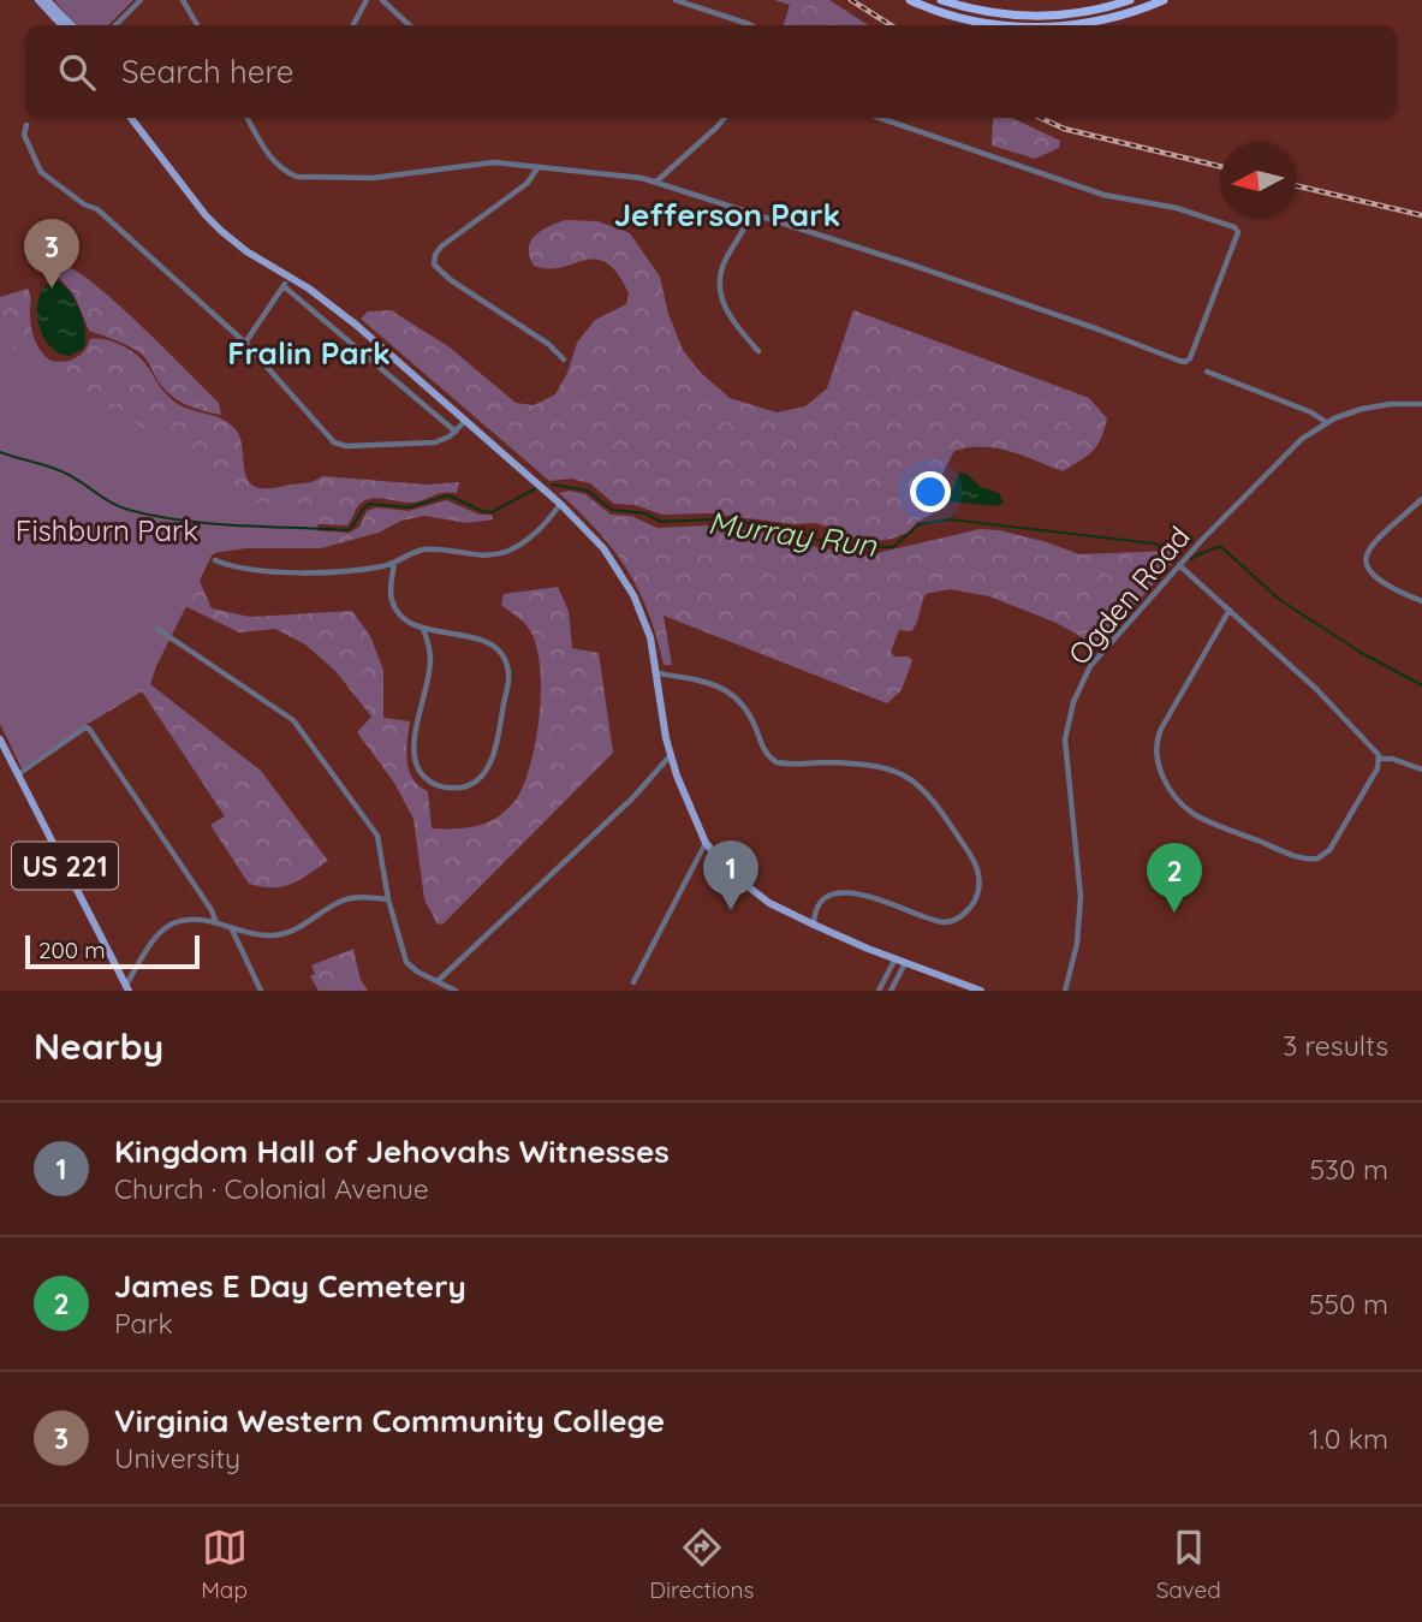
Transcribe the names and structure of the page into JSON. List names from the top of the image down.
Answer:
{
  "streets": {
    "main road": ["US 221"],
    "street": ["Ogden Road"]
  },
  "districts": ["Jefferson Park", "Fralin Park"],
  "water": ["Murray Run"],
  "parks": ["Fishburn Park"],
  "scale_bar": "200 m",
  "north": "left",
  "page": {
    "search": "Search here",
    "pins": ["3", "1", "2"],
    "scale": "200 m",
    "heading": ["Nearby", "3 results"],
    "list": [
      {
        "mark": "1",
        "name": "Kingdom Hall of Jehovahs Witnesses",
        "note": "Church · Colonial Avenue",
        "value": "530 m"
      },
      {
        "mark": "2",
        "name": "James E Day Cemetery",
        "note": "Park",
        "value": "550 m"
      },
      {
        "mark": "3",
        "name": "Virginia Western Community College",
        "note": "University",
        "value": "1.0 km"
      }
    ],
    "nav": ["Map", "Directions", "Saved"]
  }
}
